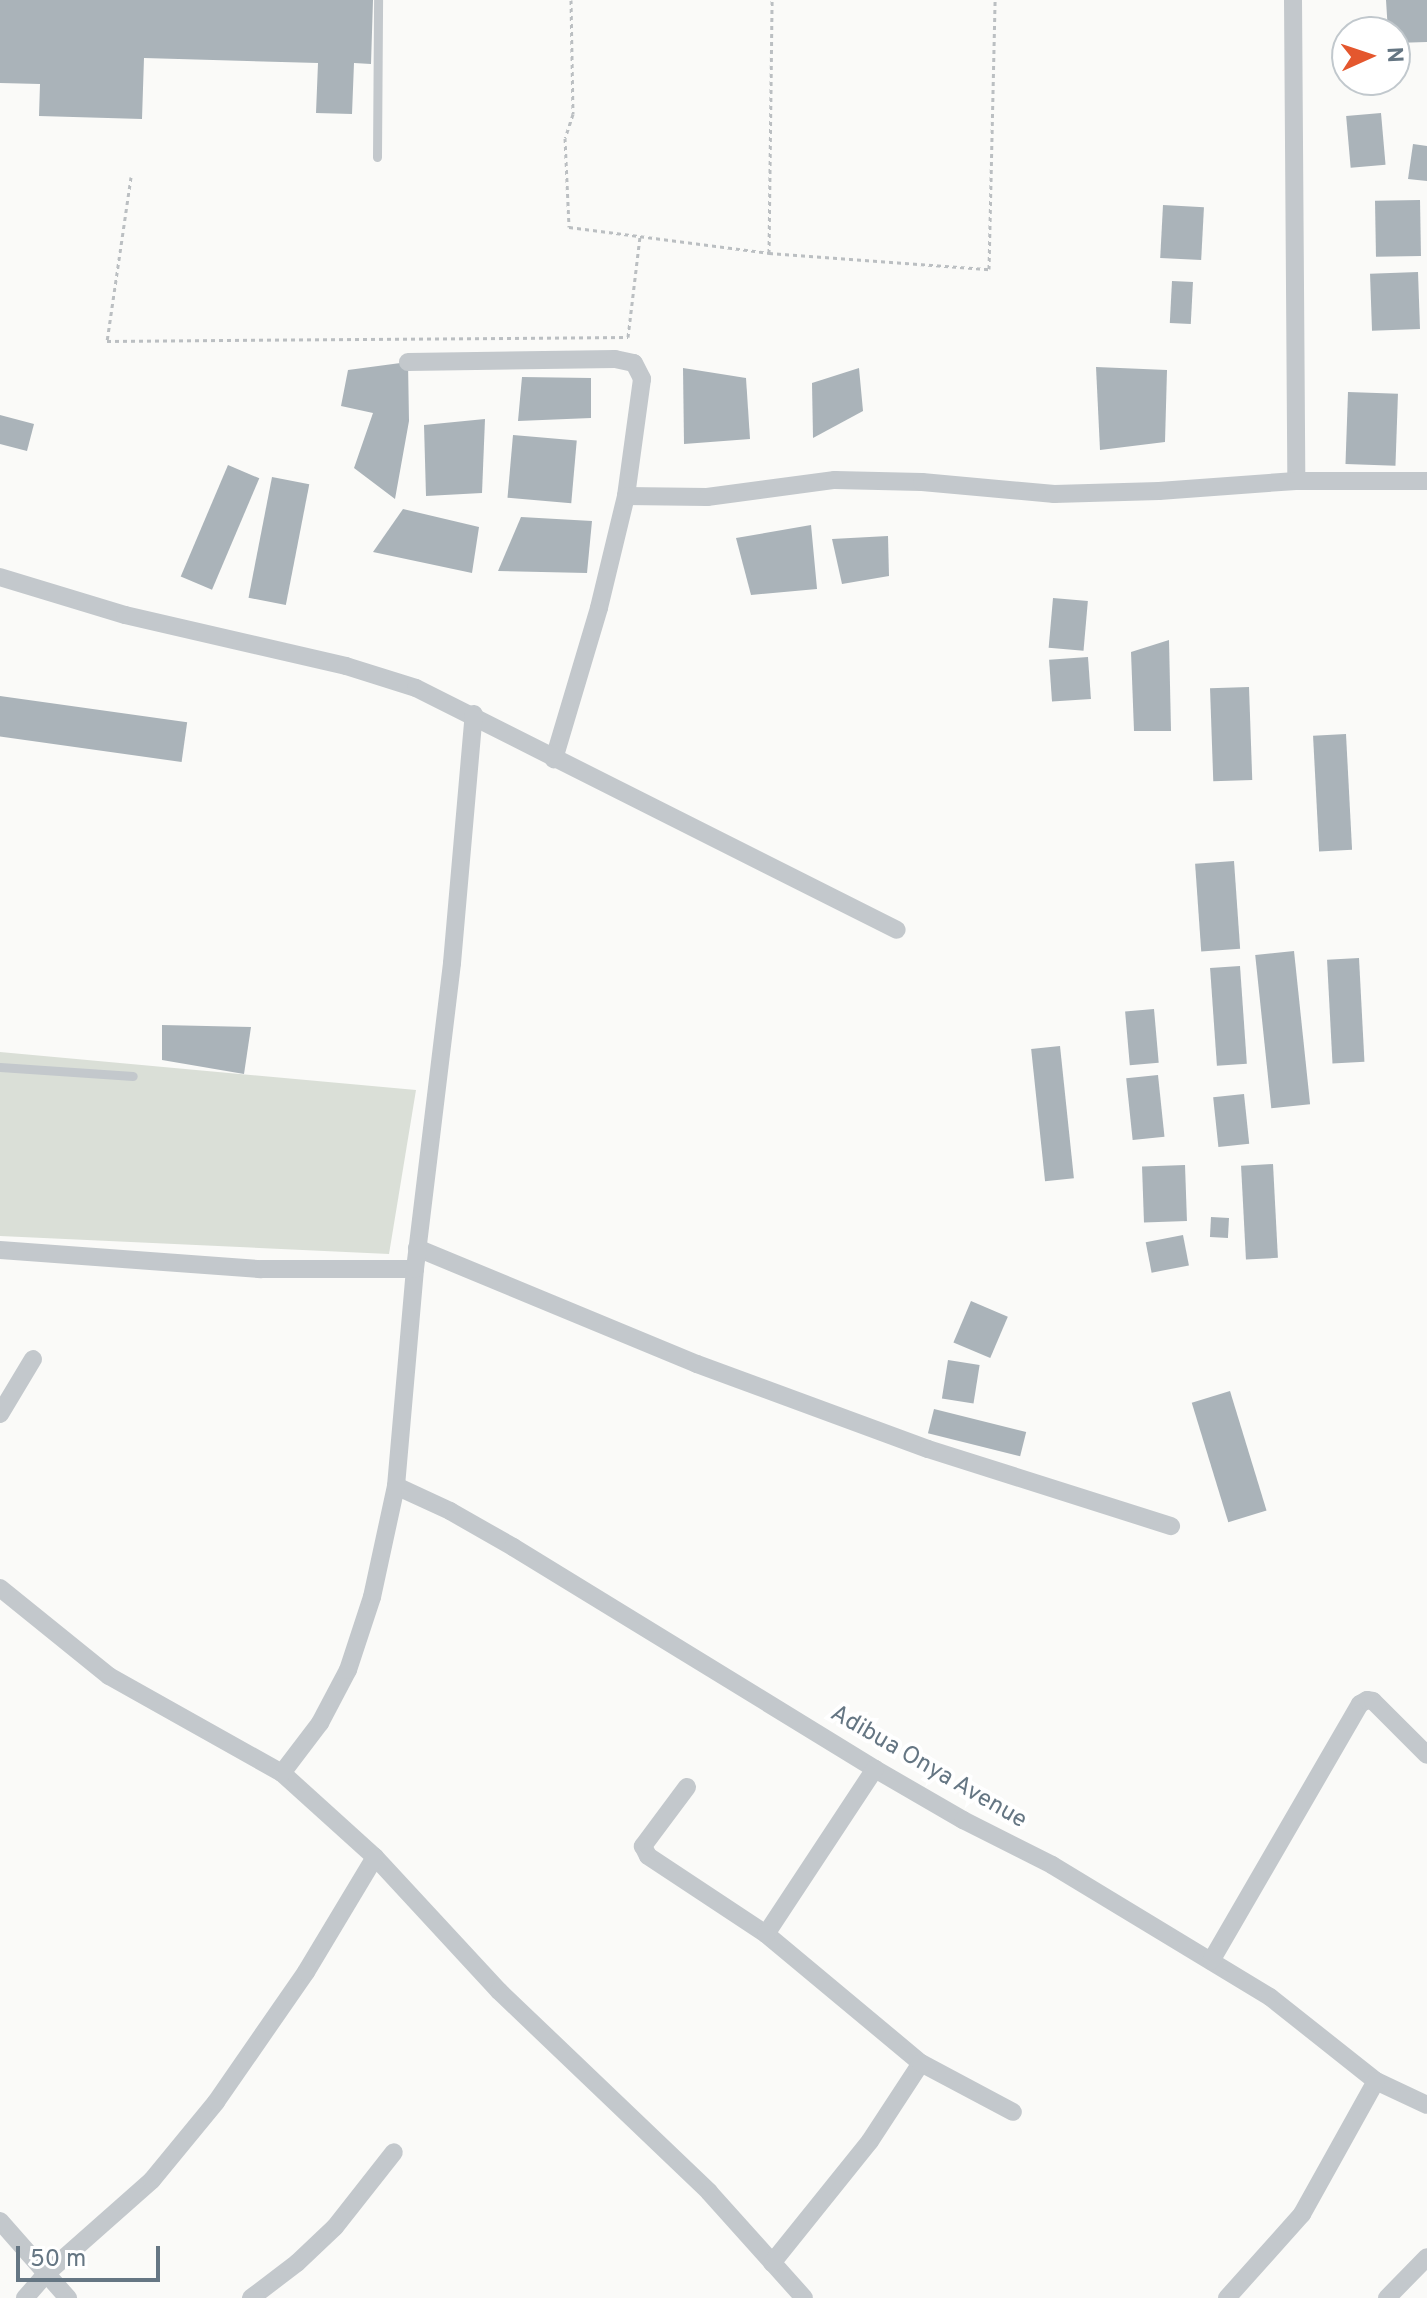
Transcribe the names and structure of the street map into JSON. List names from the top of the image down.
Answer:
{
  "streets": {
    "street": ["Adibua Onya Avenue"]
  },
  "scale_bar": "50 m",
  "north": "right"
}
